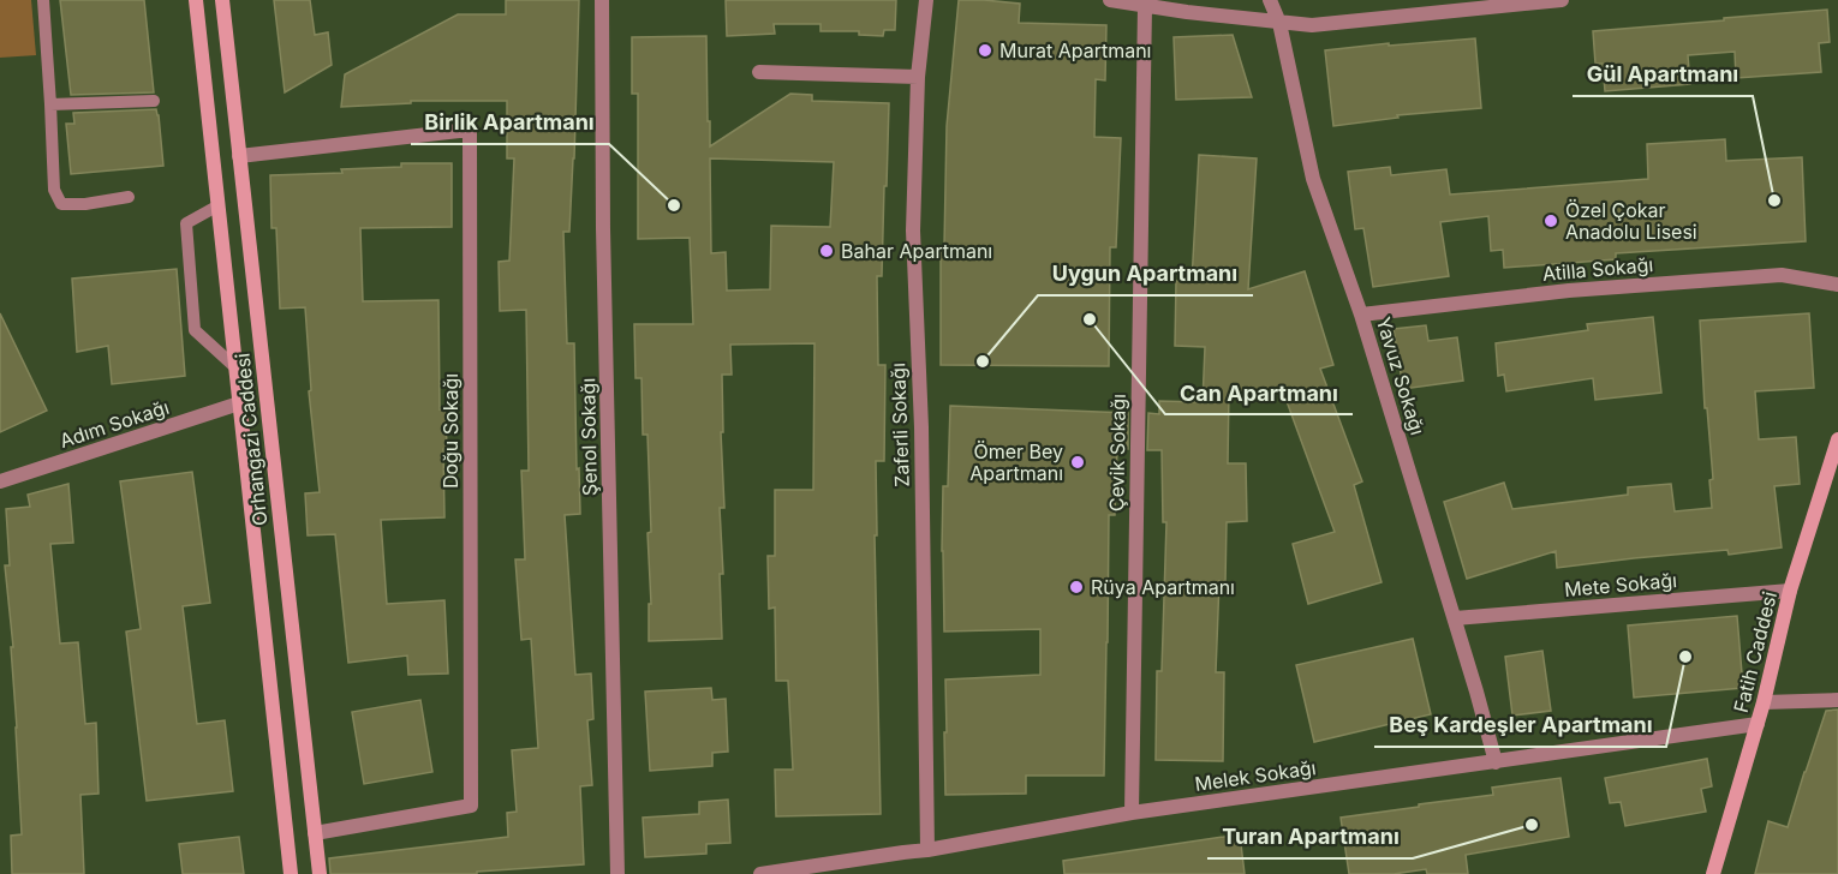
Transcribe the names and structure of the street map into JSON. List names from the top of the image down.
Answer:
{
  "streets": {
    "main road": ["Orhangazi Caddesi", "Fatih Caddesi"],
    "street": [
      "Atilla Sokağı",
      "Yavuz Sokağı",
      "Adım Sokağı",
      "Zaferli Sokağı",
      "Doğu Sokağı",
      "Şenol Sokağı",
      "Çevik Sokağı",
      "Mete Sokağı",
      "Melek Sokağı"
    ]
  },
  "crossings": [
    ["Atilla Sokağı", "Yavuz Sokağı"],
    ["Yavuz Sokağı", "Mete Sokağı"],
    ["Yavuz Sokağı", "Melek Sokağı"],
    ["Adım Sokağı", "Orhangazi Caddesi"],
    ["Zaferli Sokağı", "Melek Sokağı"],
    ["Doğu Sokağı", "Orhangazi Caddesi"],
    ["Çevik Sokağı", "Melek Sokağı"],
    ["Mete Sokağı", "Fatih Caddesi"],
    ["Fatih Caddesi", "Melek Sokağı"]
  ],
  "places": [
    "Murat Apartmanı",
    "Gül Apartmanı",
    "Birlik Apartmanı",
    "Özel Çokar Anadolu Lisesi",
    "Bahar Apartmanı",
    "Can Apartmanı",
    "Uygun Apartmanı",
    "Ömer Bey Apartmanı",
    "Rüya Apartmanı",
    "Beş Kardeşler Apartmanı",
    "Turan Apartmanı"
  ]
}
